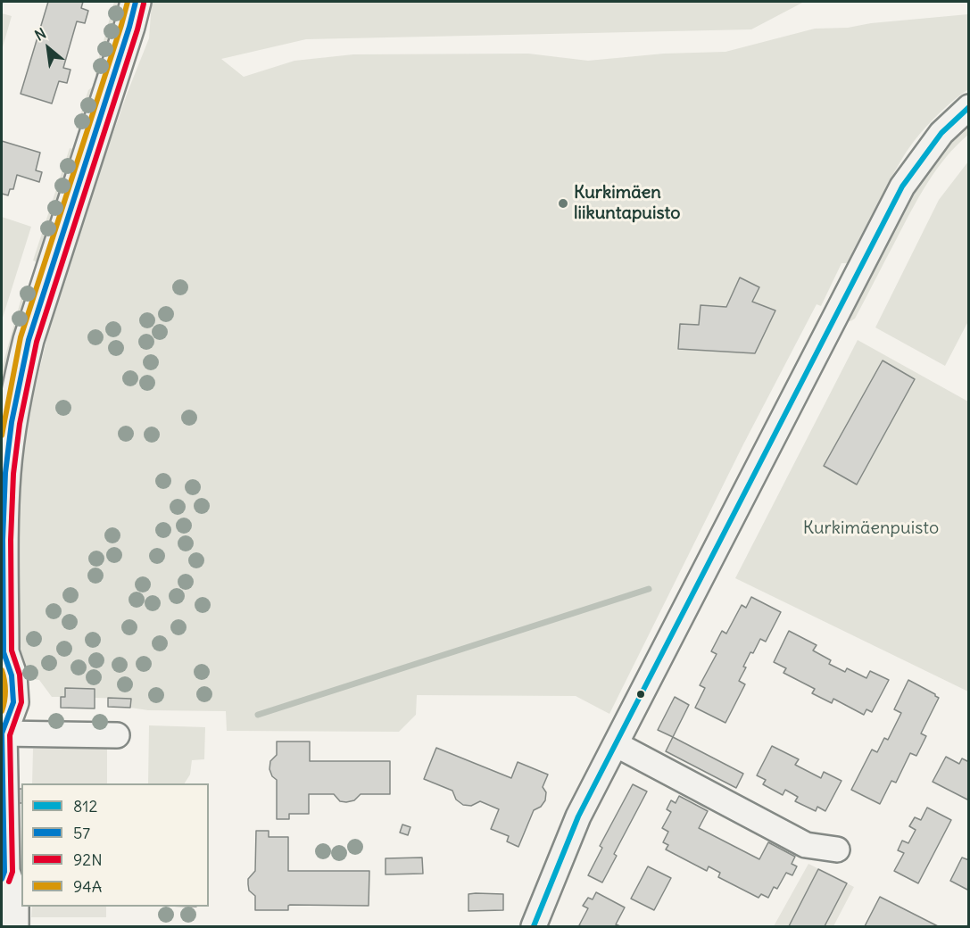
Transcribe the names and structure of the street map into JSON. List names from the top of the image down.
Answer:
{
  "parks": ["Kurkimäenpuisto"],
  "places": ["Kurkimäen liikuntapuisto"],
  "lines": [
    "transit line 57",
    "transit line 94A",
    "transit line 92N",
    "transit line 812"
  ],
  "legend": [
    "812",
    "57",
    "92N",
    "94A"
  ],
  "north": "top left"
}
